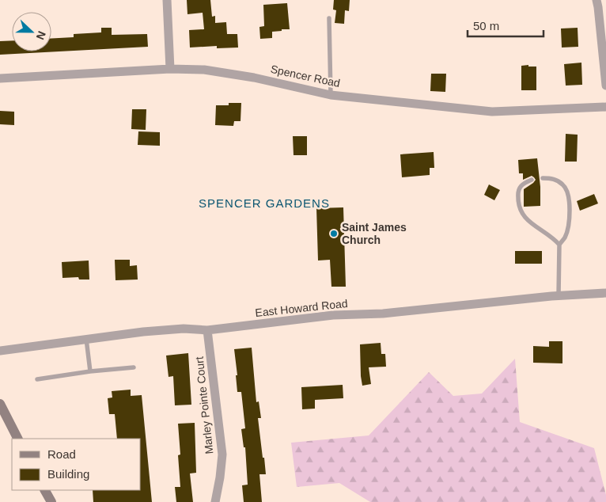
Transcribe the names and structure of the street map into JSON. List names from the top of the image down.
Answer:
{
  "streets": {
    "street": ["Spencer Road", "East Howard Road", "Marley Pointe Court"]
  },
  "crossings": [
    ["East Howard Road", "Marley Pointe Court"]
  ],
  "districts": ["SPENCER GARDENS"],
  "places": ["Saint James Church"],
  "legend": ["Road", "Building"],
  "scale_bar": "50 m",
  "north": "right"
}
